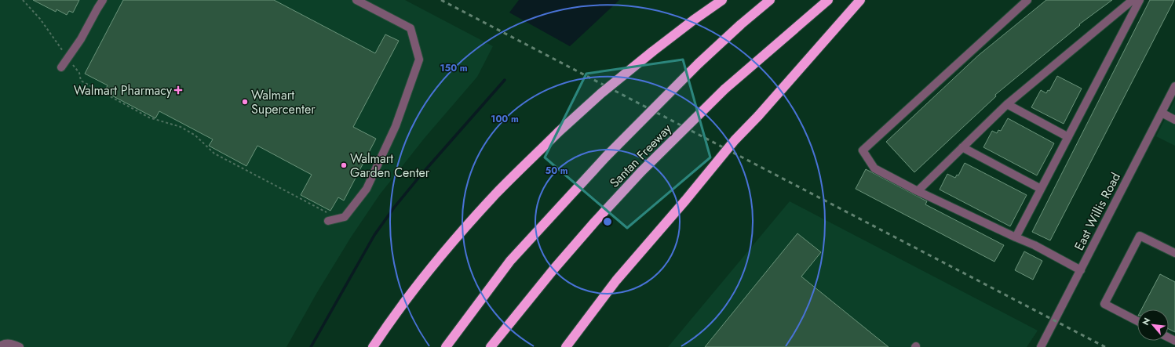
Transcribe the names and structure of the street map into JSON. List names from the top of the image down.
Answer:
{
  "streets": {
    "highway": ["Santan Freeway"],
    "street": ["East Willis Road"]
  },
  "places": {
    "health": ["Walmart Pharmacy"],
    "other": ["Walmart Supercenter", "Walmart Garden Center"]
  },
  "north": "top left",
  "rings": ["150 m", "100 m", "50 m"]
}
